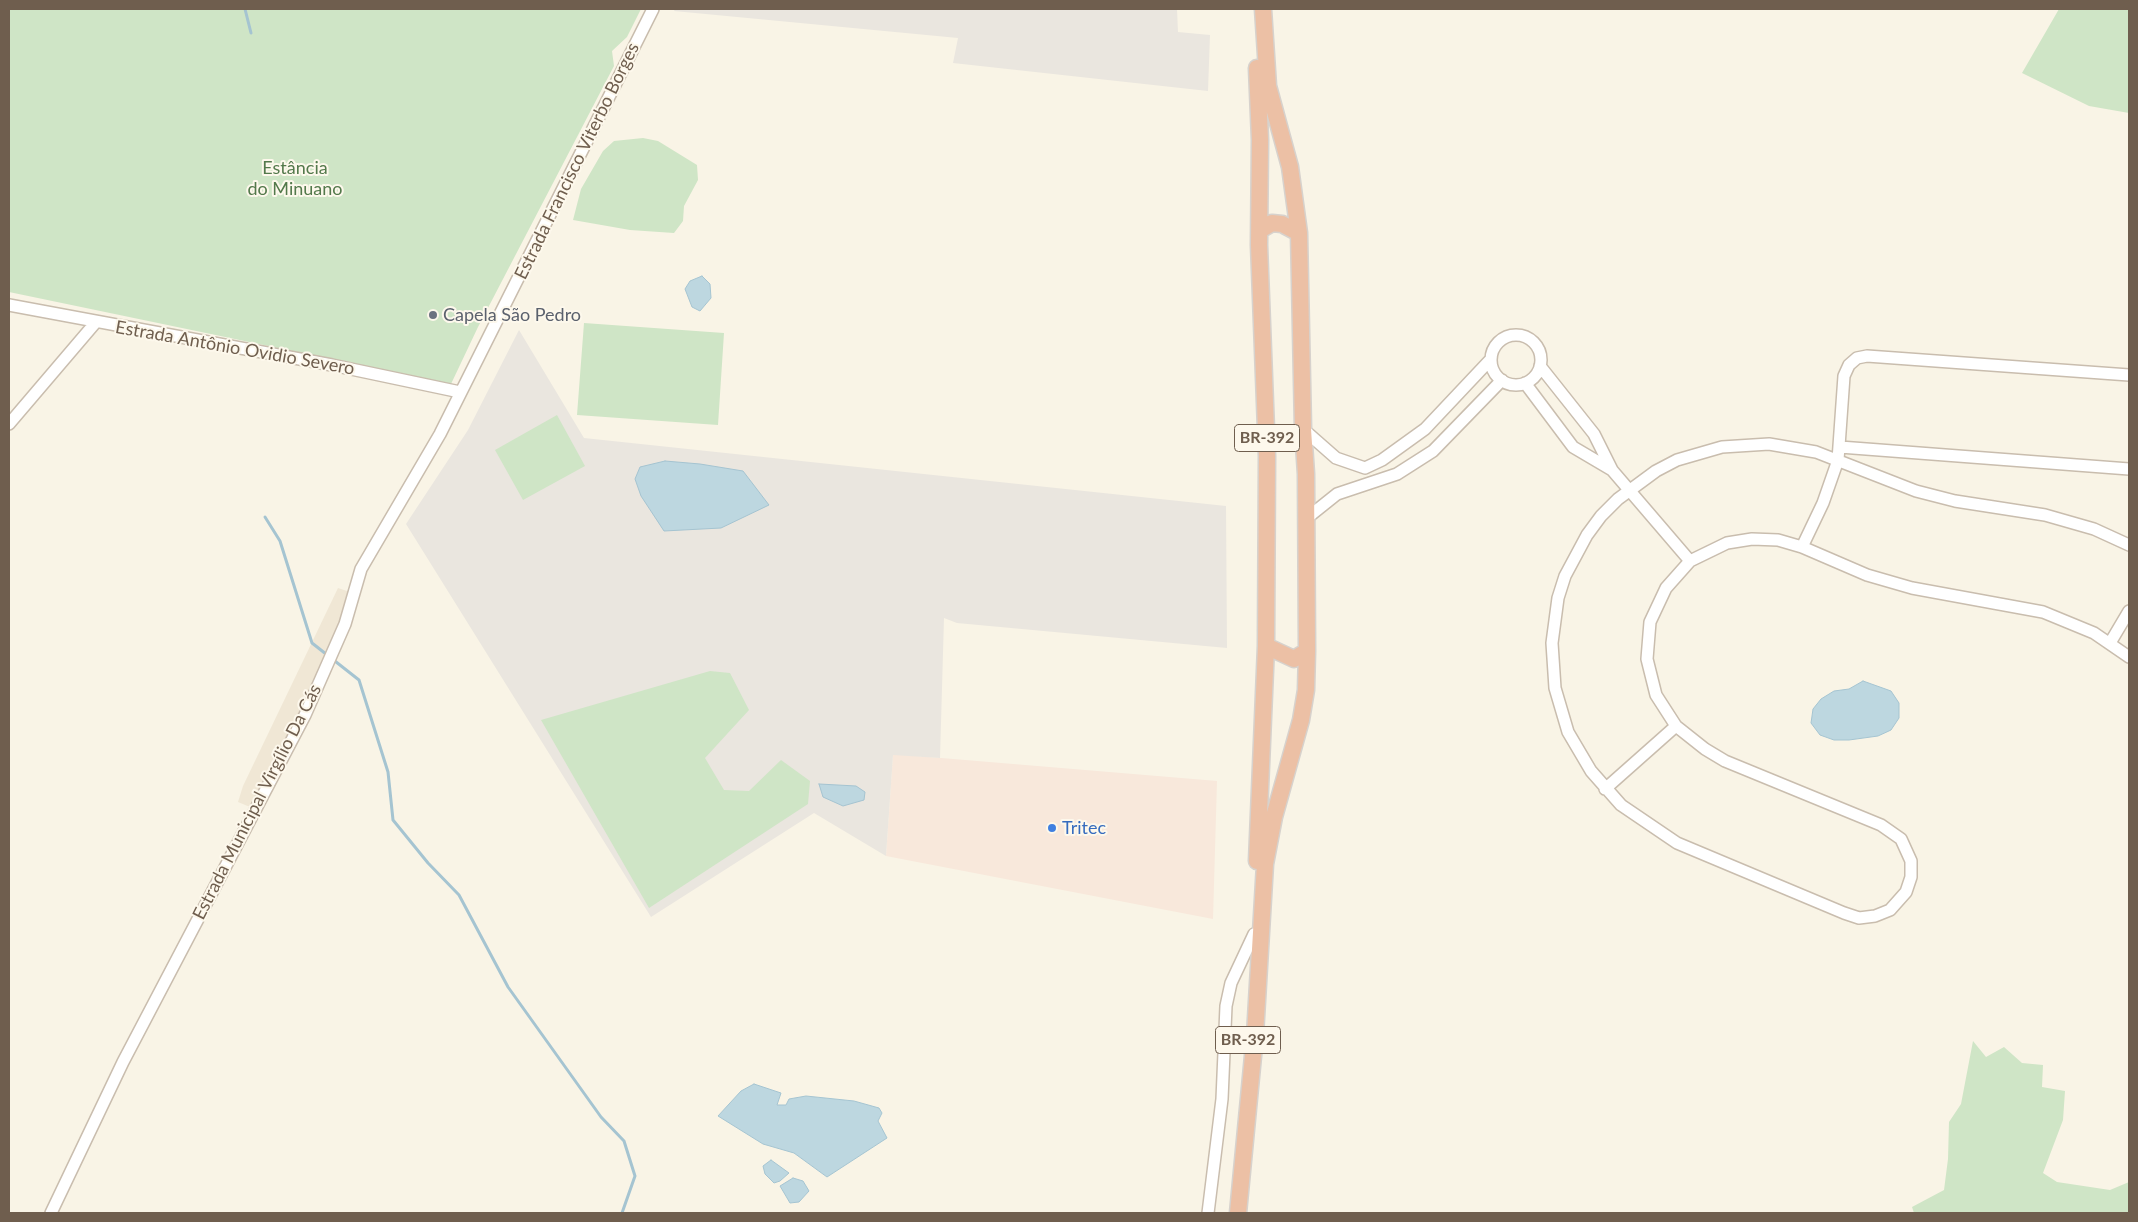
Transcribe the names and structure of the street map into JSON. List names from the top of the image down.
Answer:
{
  "streets": {
    "highway": ["BR-392"],
    "street": ["Estrada Francisco Viterbo Borges", "Estrada Antônio Ovidio Severo", "Estrada Municipal Virgílio Da Cás"]
  },
  "crossings": [
    ["Estrada Francisco Viterbo Borges", "Estrada Antônio Ovidio Severo"],
    ["Estrada Francisco Viterbo Borges", "Estrada Municipal Virgílio Da Cás"],
    ["Estrada Antônio Ovidio Severo", "Estrada Municipal Virgílio Da Cás"]
  ],
  "parks": ["Estância do Minuano"],
  "places": ["Capela São Pedro", "Tritec"]
}
